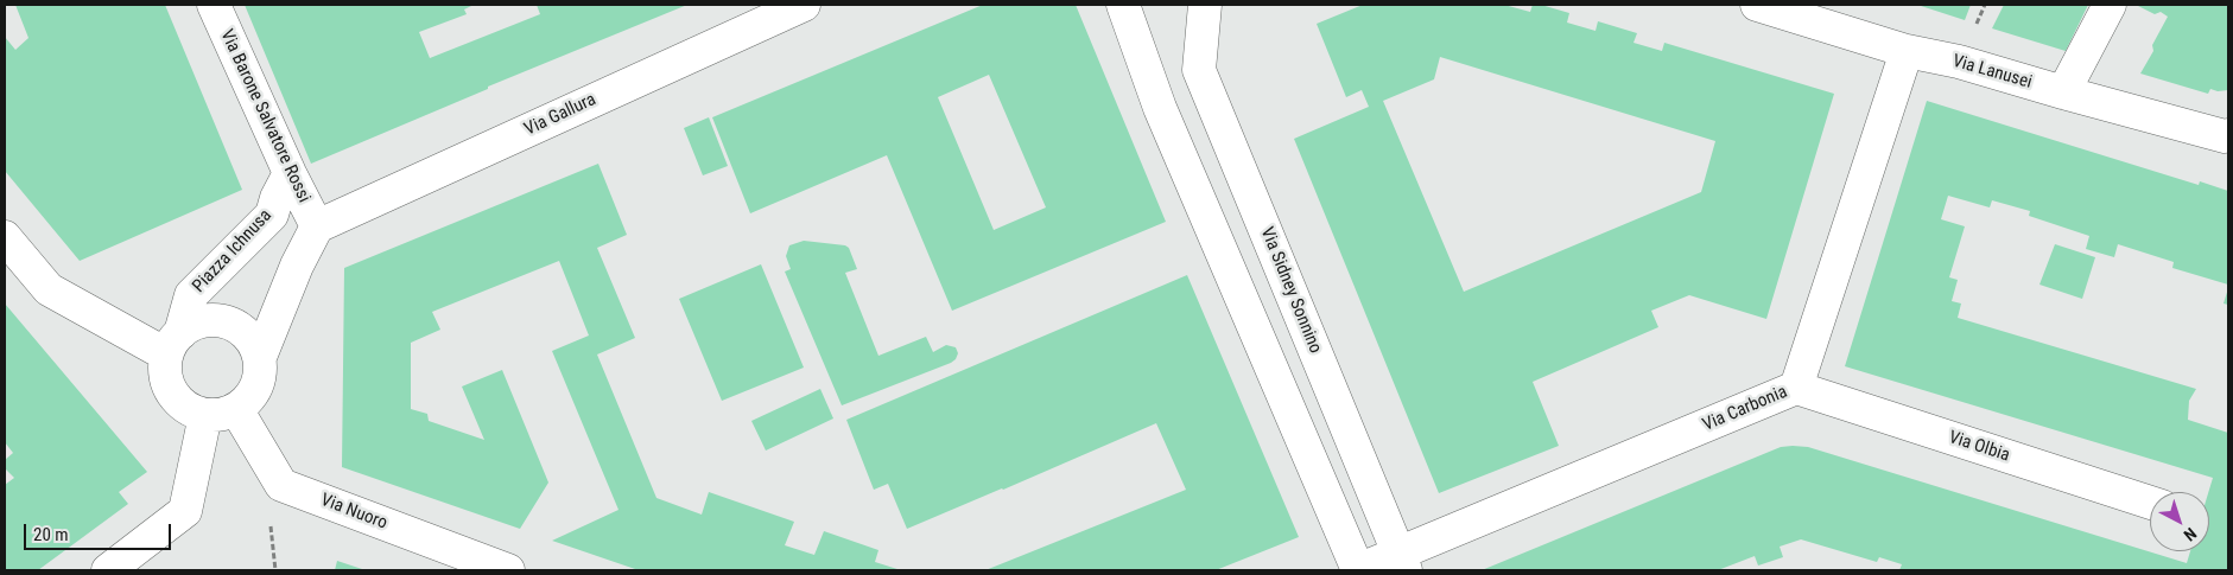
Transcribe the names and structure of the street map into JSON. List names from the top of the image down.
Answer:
{
  "streets": {
    "street": [
      "Via Lanusei",
      "Via Gallura",
      "Via Barone Salvatore Rossi",
      "Piazza Ichnusa",
      "Via Sidney Sonnino",
      "Via Carbonia",
      "Via Olbia",
      "Via Nuoro"
    ]
  },
  "crossings": [
    ["Via Lanusei", "Via Carbonia"],
    ["Via Gallura", "Via Barone Salvatore Rossi"],
    ["Via Barone Salvatore Rossi", "Piazza Ichnusa"],
    ["Piazza Ichnusa", "Via Nuoro"],
    ["Via Sidney Sonnino", "Via Carbonia"],
    ["Via Carbonia", "Via Olbia"]
  ],
  "scale_bar": "20 m",
  "north": "bottom right"
}
